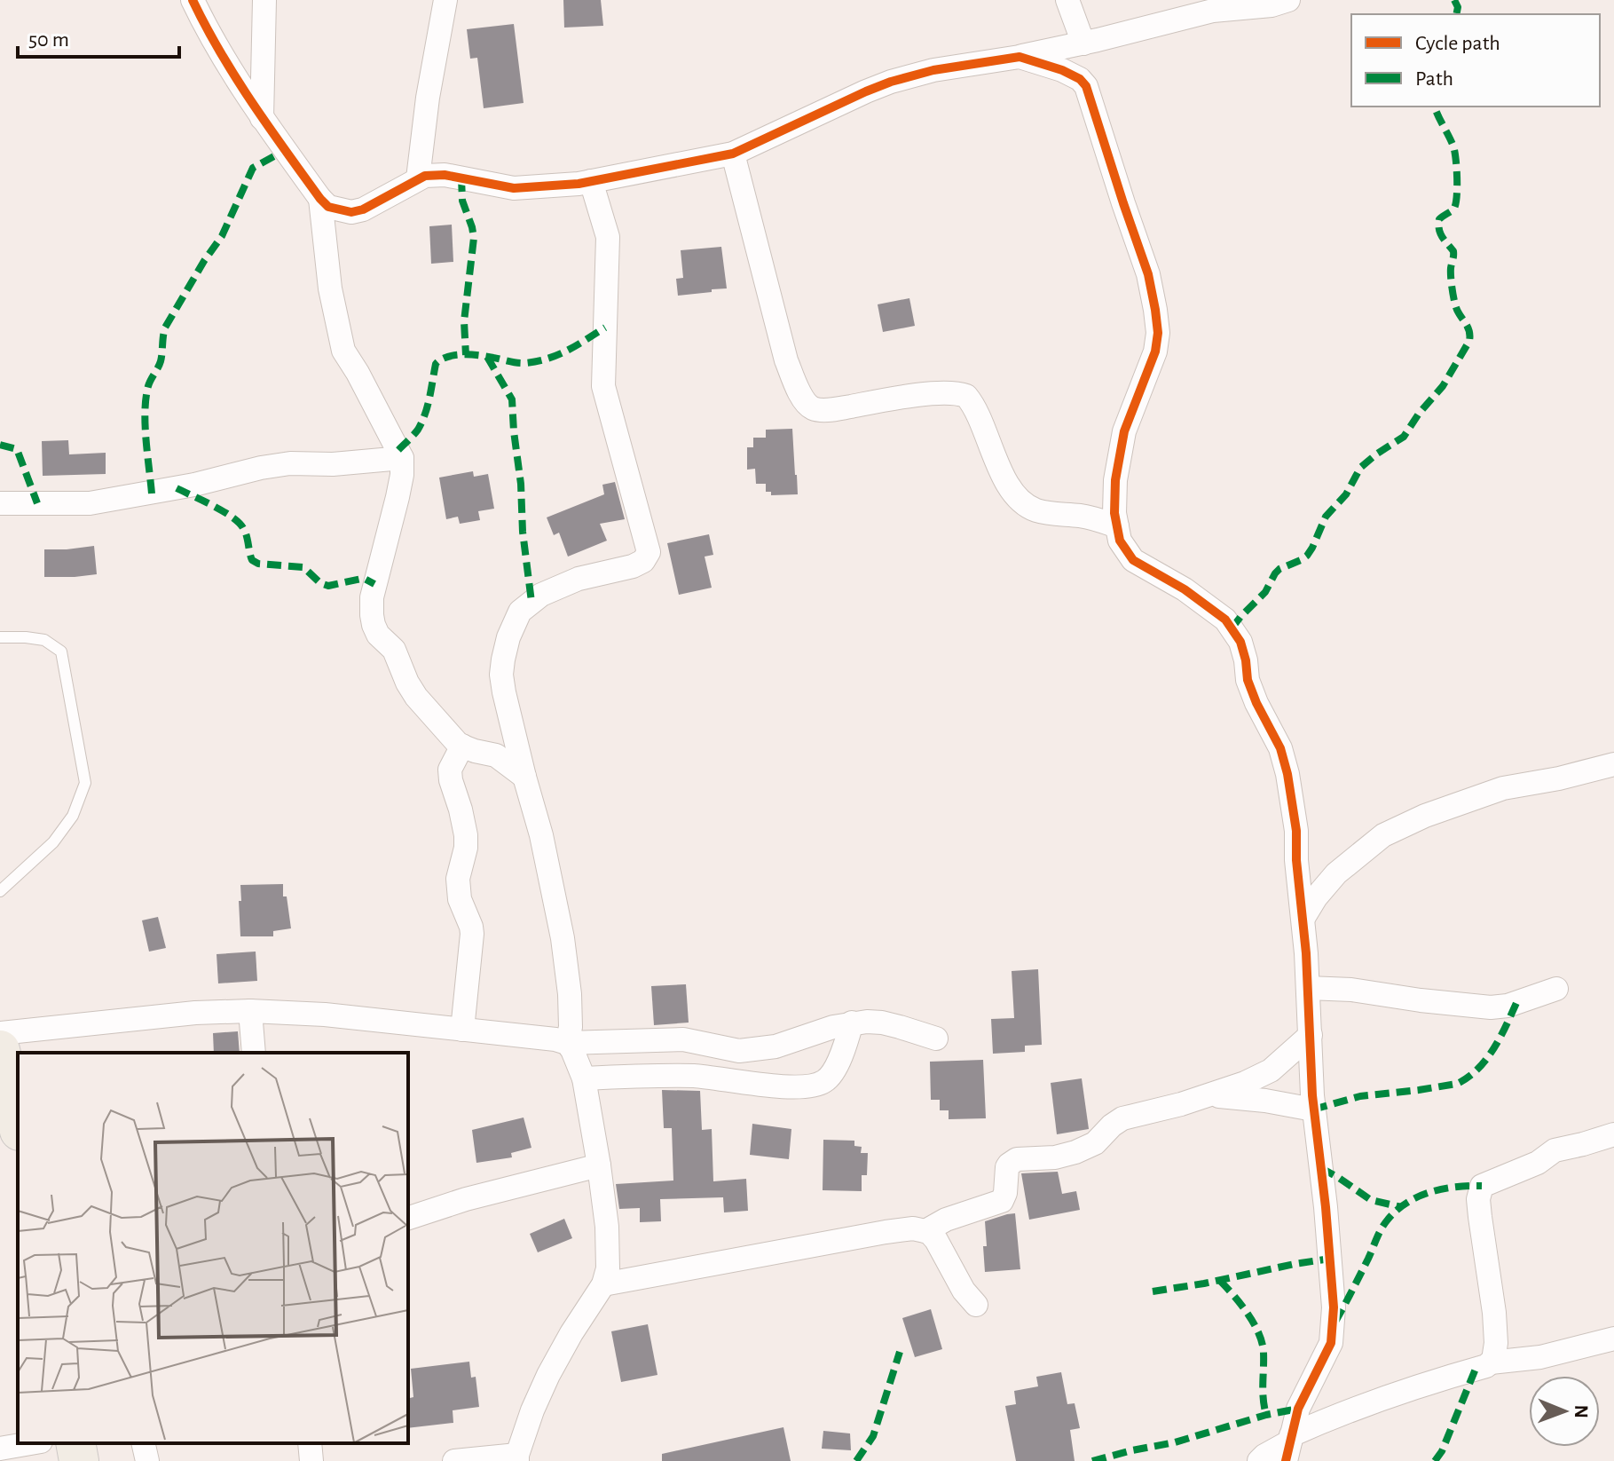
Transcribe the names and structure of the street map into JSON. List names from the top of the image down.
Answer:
{
  "legend": ["Cycle path", "Path"],
  "scale_bar": "50 m",
  "north": "right"
}
